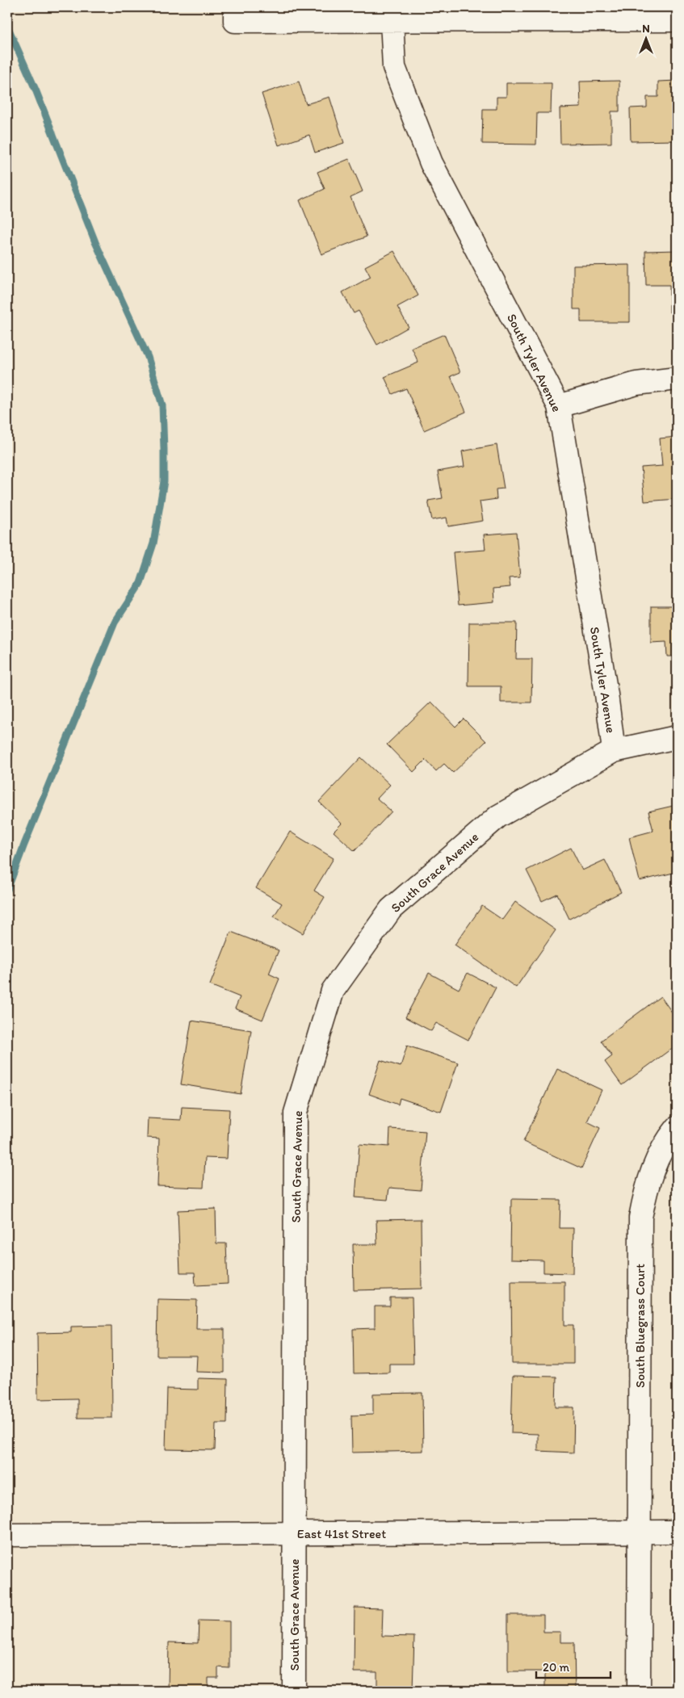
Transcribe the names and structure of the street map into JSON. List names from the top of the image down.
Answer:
{
  "streets": {
    "street": [
      "South Tyler Avenue",
      "South Grace Avenue",
      "South Bluegrass Court",
      "East 41st Street"
    ]
  },
  "crossings": [
    ["South Tyler Avenue", "South Grace Avenue"],
    ["South Grace Avenue", "East 41st Street"],
    ["South Bluegrass Court", "East 41st Street"]
  ],
  "scale_bar": "20 m",
  "north": "top"
}
